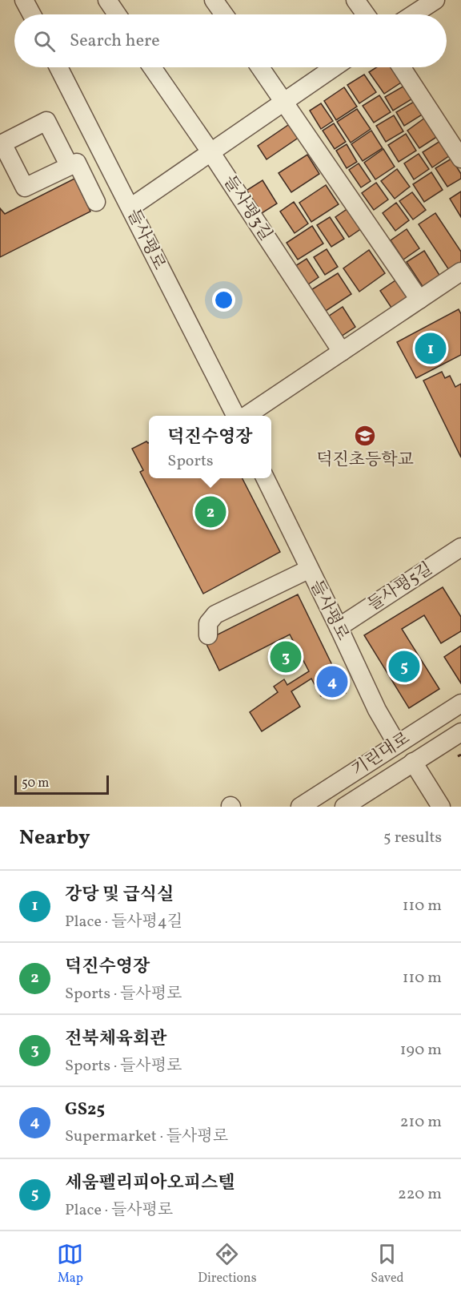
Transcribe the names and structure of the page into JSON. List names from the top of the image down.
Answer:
{
  "streets": {
    "street": [
      "들사평3길",
      "들사평로",
      "들사평5길",
      "기린대로"
    ]
  },
  "crossings": [
    ["들사평로", "들사평5길"],
    ["들사평로", "기린대로"]
  ],
  "places": {
    "school or university": ["덕진초등학교"]
  },
  "scale_bar": "50 m",
  "page": {
    "search": "Search here",
    "pins": [
      "1",
      "2",
      "3",
      "5",
      "4"
    ],
    "popup": ["덕진수영장", "Sports"],
    "scale": "50 m",
    "heading": ["Nearby", "5 results"],
    "list": [
      {
        "mark": "1",
        "name": "강당 및 급식실",
        "note": "Place · 들사평4길",
        "value": "110 m"
      },
      {
        "mark": "2",
        "name": "덕진수영장",
        "note": "Sports · 들사평로",
        "value": "110 m"
      },
      {
        "mark": "3",
        "name": "전북체육회관",
        "note": "Sports · 들사평로",
        "value": "190 m"
      },
      {
        "mark": "4",
        "name": "GS25",
        "note": "Supermarket · 들사평로",
        "value": "210 m"
      },
      {
        "mark": "5",
        "name": "세움펠리피아오피스텔",
        "note": "Place · 들사평로",
        "value": "220 m"
      }
    ],
    "nav": ["Map", "Directions", "Saved"]
  }
}
